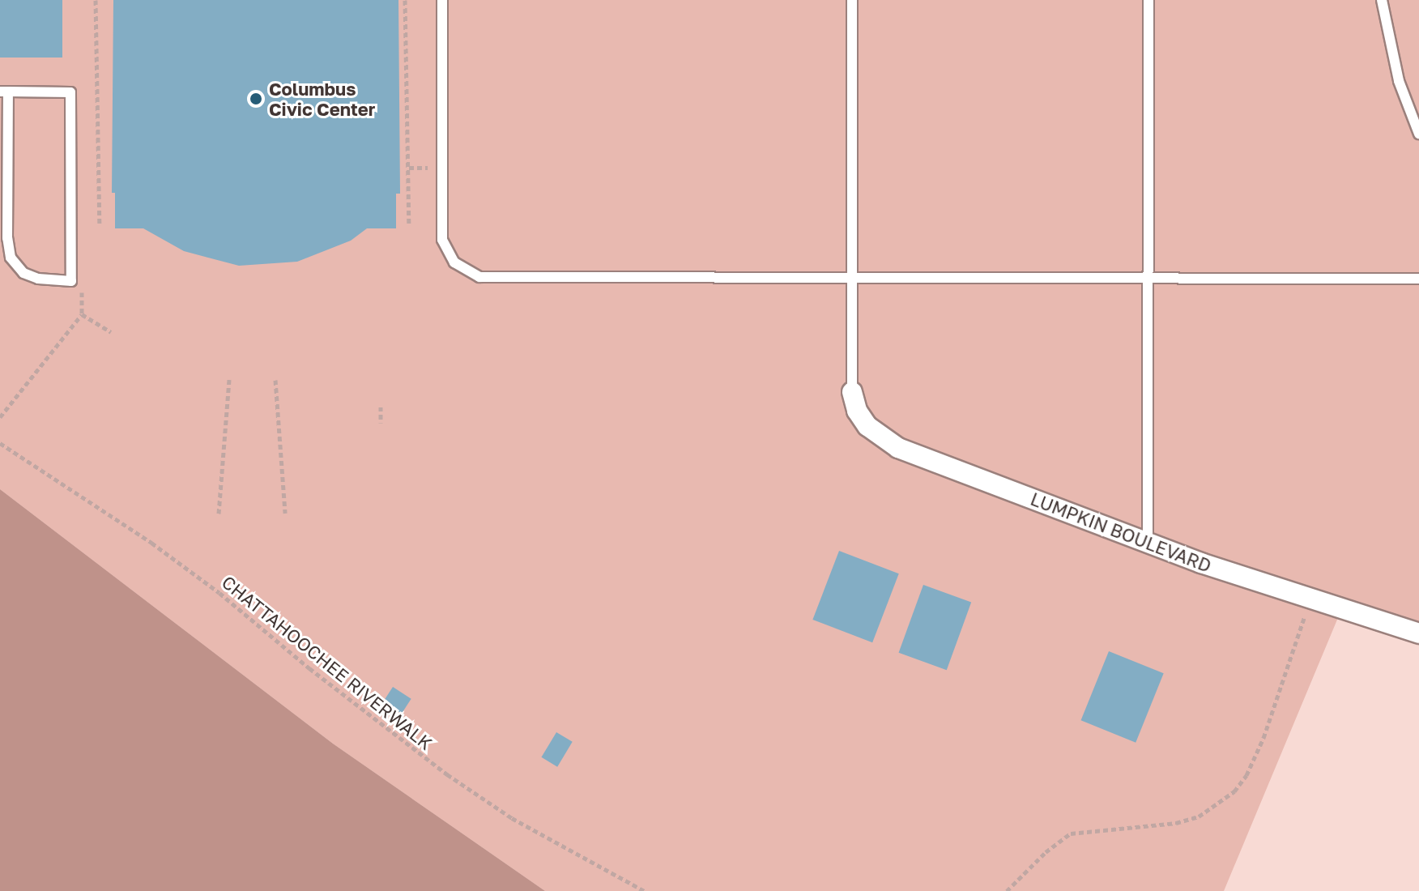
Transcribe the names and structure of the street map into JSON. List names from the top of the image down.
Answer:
{
  "streets": {
    "street": ["LUMPKIN BOULEVARD"],
    "path": ["CHATTAHOOCHEE RIVERWALK"]
  },
  "places": ["Columbus Civic Center"]
}
